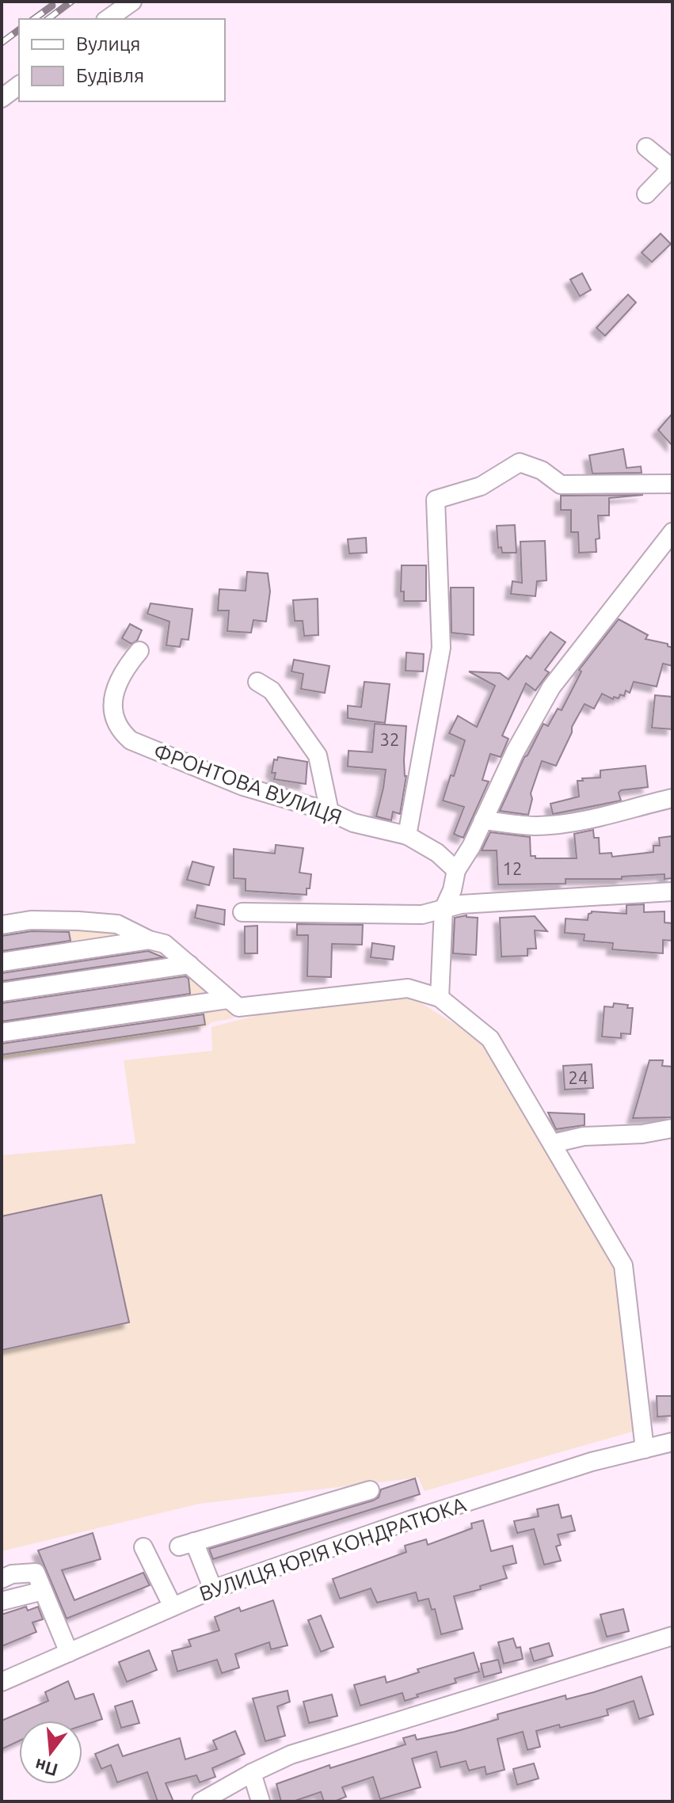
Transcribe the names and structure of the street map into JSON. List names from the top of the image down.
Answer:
{
  "streets": {
    "street": ["ФРОНТОВА ВУЛИЦЯ", "ВУЛИЦЯ ЮРІЯ КОНДРАТЮКА"]
  },
  "house_numbers": ["32", "12", "24"],
  "legend": ["Вулиця", "Будівля"],
  "north": "bottom"
}
